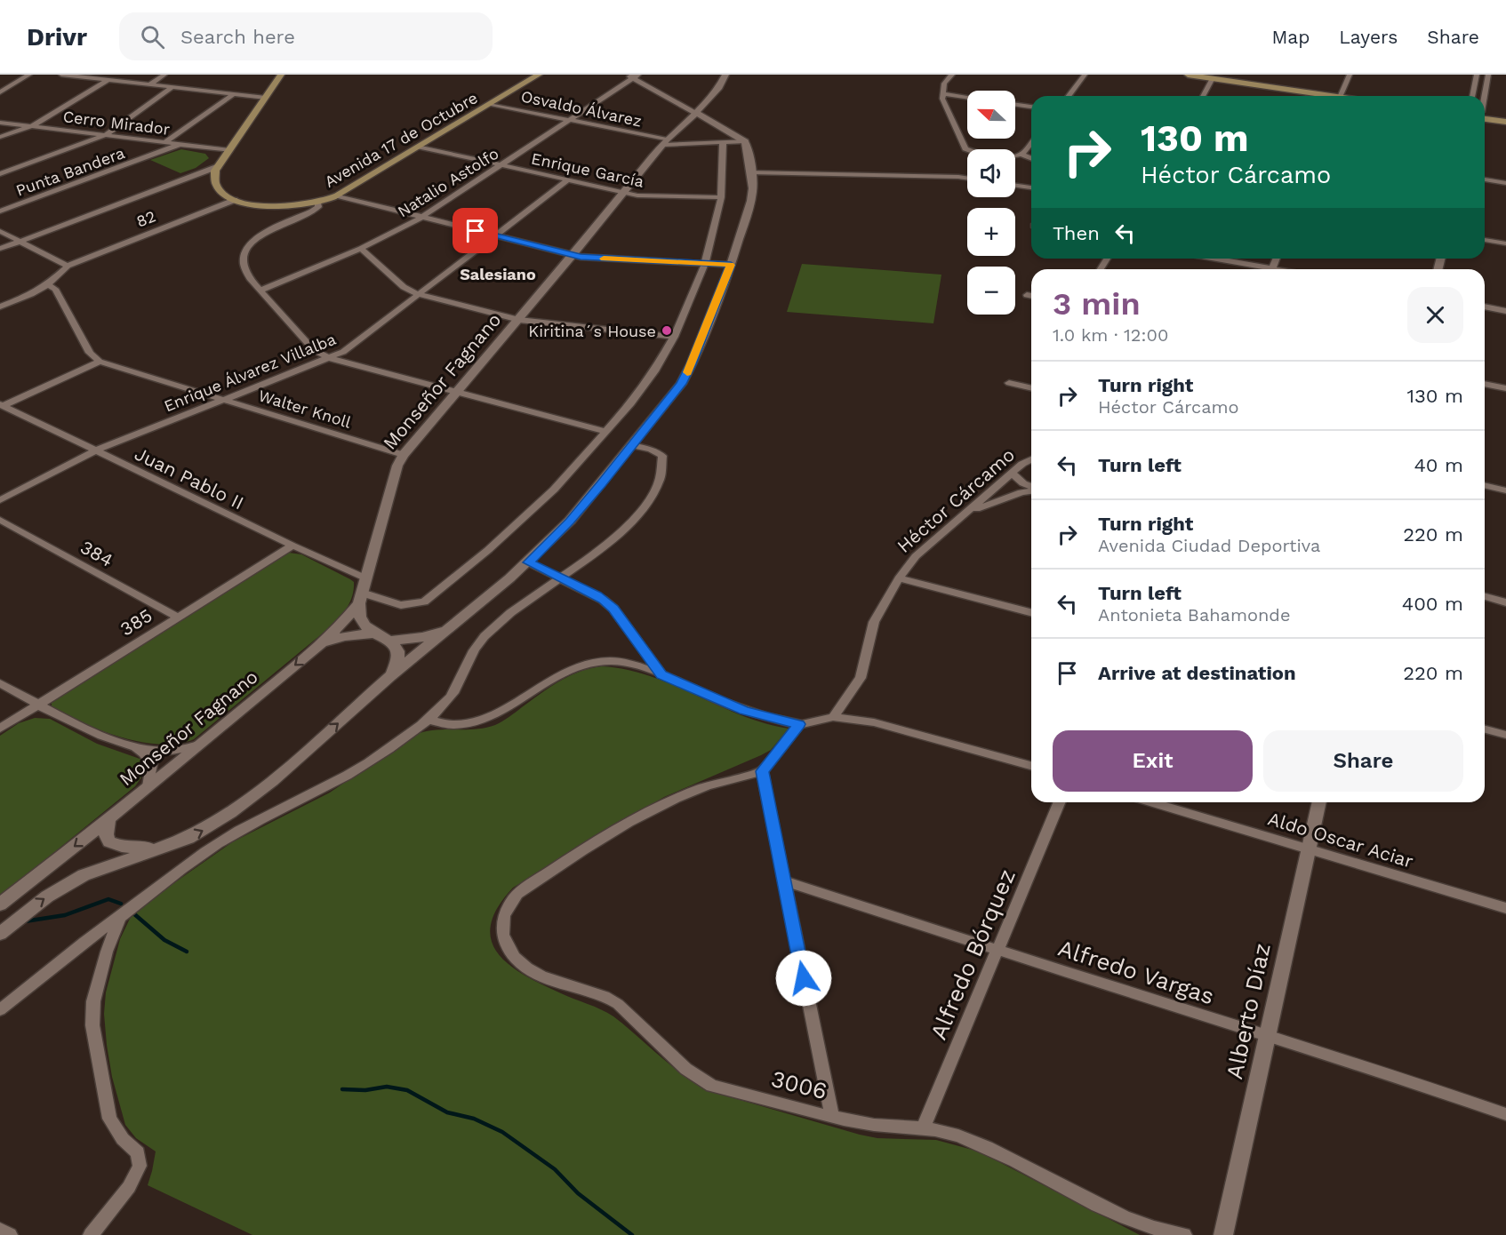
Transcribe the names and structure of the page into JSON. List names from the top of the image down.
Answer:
{
  "streets": {
    "main road": ["Avenida 17 de Octubre"],
    "street": [
      "Osvaldo Álvarez",
      "Cerro Mirador",
      "Enrique García",
      "Punta Bandera",
      "Natalio Astolfo",
      "82",
      "Enrique Álvarez Villalba",
      "Monseñor Fagnano",
      "Walter Knoll",
      "Juan Pablo II",
      "Héctor Cárcamo",
      "384",
      "385",
      "Aldo Oscar Aciar",
      "Alfredo Bórquez",
      "Alfredo Vargas",
      "Alberto Díaz",
      "3006"
    ]
  },
  "crossings": [
    ["Osvaldo Álvarez", "Avenida 17 de Octubre"],
    ["Osvaldo Álvarez", "Natalio Astolfo"],
    ["Osvaldo Álvarez", "Monseñor Fagnano"],
    ["Cerro Mirador", "Punta Bandera"],
    ["Avenida 17 de Octubre", "Enrique García"],
    ["Avenida 17 de Octubre", "82"],
    ["Enrique García", "Natalio Astolfo"],
    ["Enrique García", "Enrique Álvarez Villalba"],
    ["Enrique García", "Monseñor Fagnano"],
    ["Enrique Álvarez Villalba", "Walter Knoll"],
    ["Enrique Álvarez Villalba", "Juan Pablo II"],
    ["Monseñor Fagnano", "Walter Knoll"],
    ["Monseñor Fagnano", "Juan Pablo II"],
    ["Juan Pablo II", "385"],
    ["384", "385"],
    ["Aldo Oscar Aciar", "Alberto Díaz"],
    ["Alfredo Bórquez", "Alfredo Vargas"],
    ["Alfredo Bórquez", "3006"],
    ["Alfredo Vargas", "Alberto Díaz"]
  ],
  "districts": ["Salesiano"],
  "places": ["Kiritina´s House"],
  "north": "left",
  "page": {
    "header": "Drivr",
    "search": "Search here",
    "nav": ["Map", "Layers", "Share"],
    "map_buttons": ["+", "−"],
    "turn": ["130 m", "Héctor Cárcamo"],
    "then": "Then",
    "heading": ["3 min", "1.0 km · 12:00"],
    "list": [
      {
        "name": "Turn right",
        "note": "Héctor Cárcamo",
        "value": "130 m"
      },
      {
        "name": "Turn left",
        "value": "40 m"
      },
      {
        "name": "Turn right",
        "note": "Avenida Ciudad Deportiva",
        "value": "220 m"
      },
      {
        "name": "Turn left",
        "note": "Antonieta Bahamonde",
        "value": "400 m"
      },
      {
        "name": "Arrive at destination",
        "value": "220 m"
      }
    ],
    "buttons": ["Exit", "Share"]
  }
}
